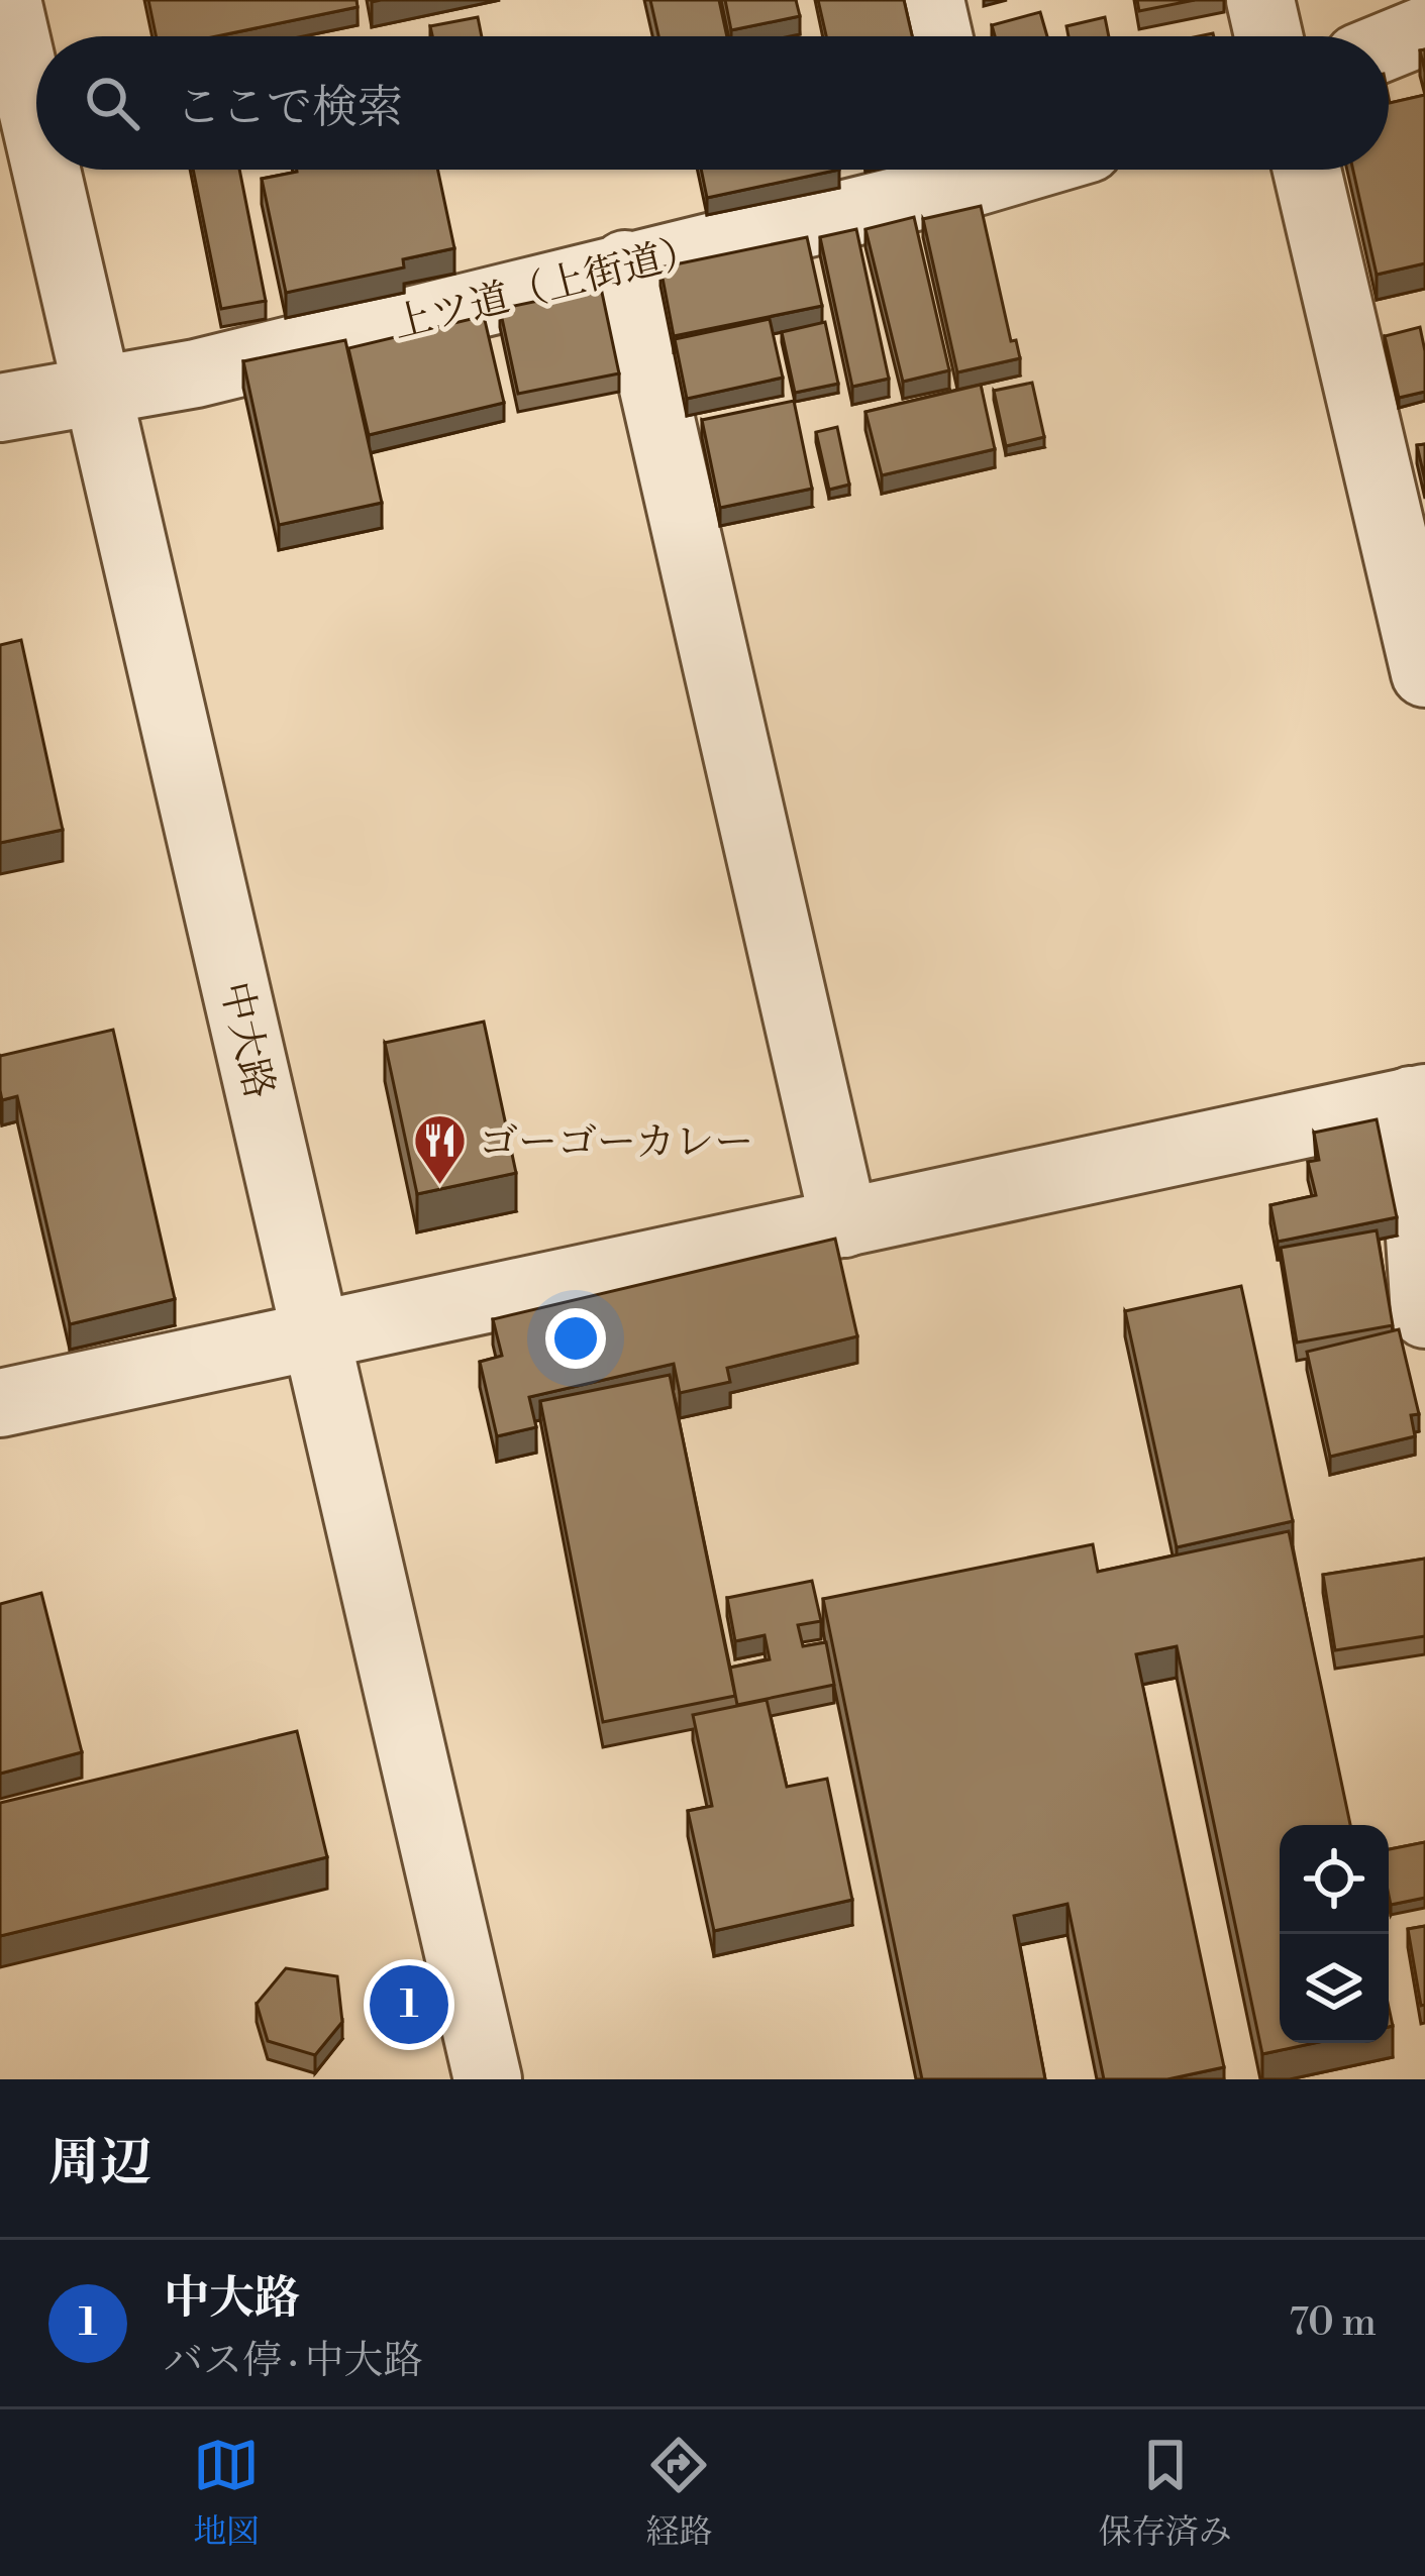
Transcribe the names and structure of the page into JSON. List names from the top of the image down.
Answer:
{
  "streets": {
    "street": ["上ツ道（上街道）", "中大路"]
  },
  "crossings": [
    ["上ツ道（上街道）", "中大路"]
  ],
  "places": {
    "restaurant": ["ゴーゴーカレー"]
  },
  "page": {
    "search": "ここで検索",
    "pins": "1",
    "heading": "周辺",
    "list": [
      {
        "mark": "1",
        "name": "中大路",
        "note": "バス停 · 中大路",
        "value": "70 m"
      }
    ],
    "nav": ["地図", "経路", "保存済み"]
  }
}
